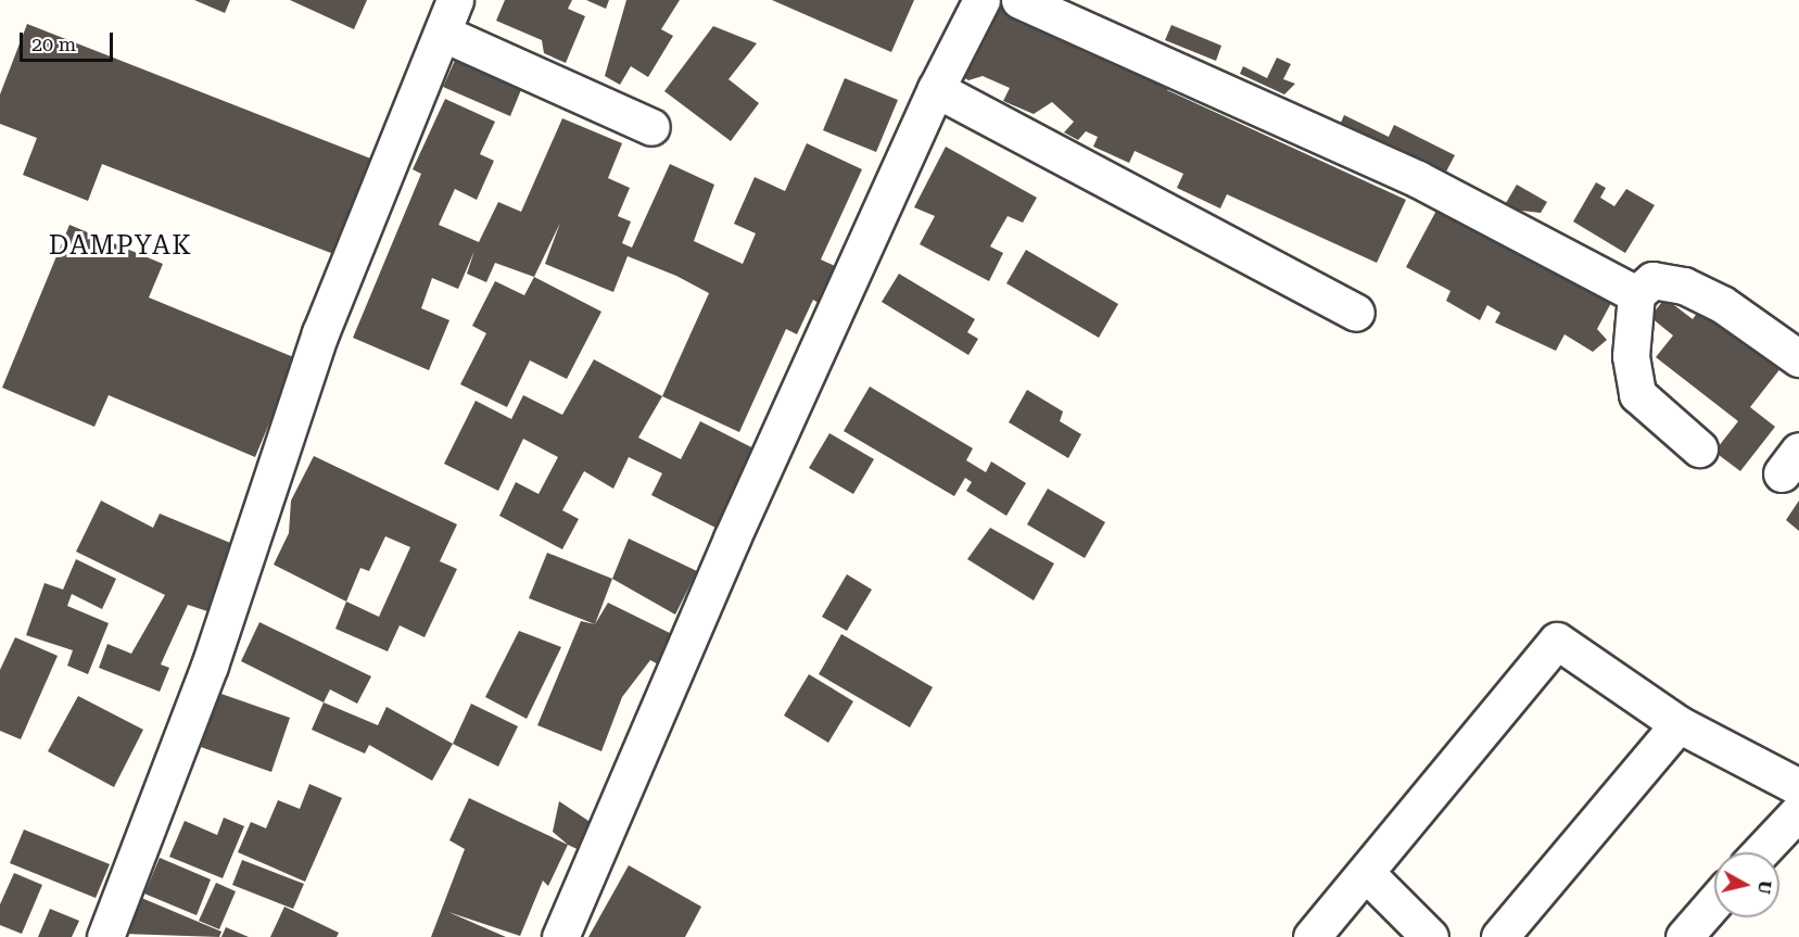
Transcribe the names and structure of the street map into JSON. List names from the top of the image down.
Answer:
{
  "districts": ["DAMPYAK"],
  "scale_bar": "20 m",
  "north": "right"
}
